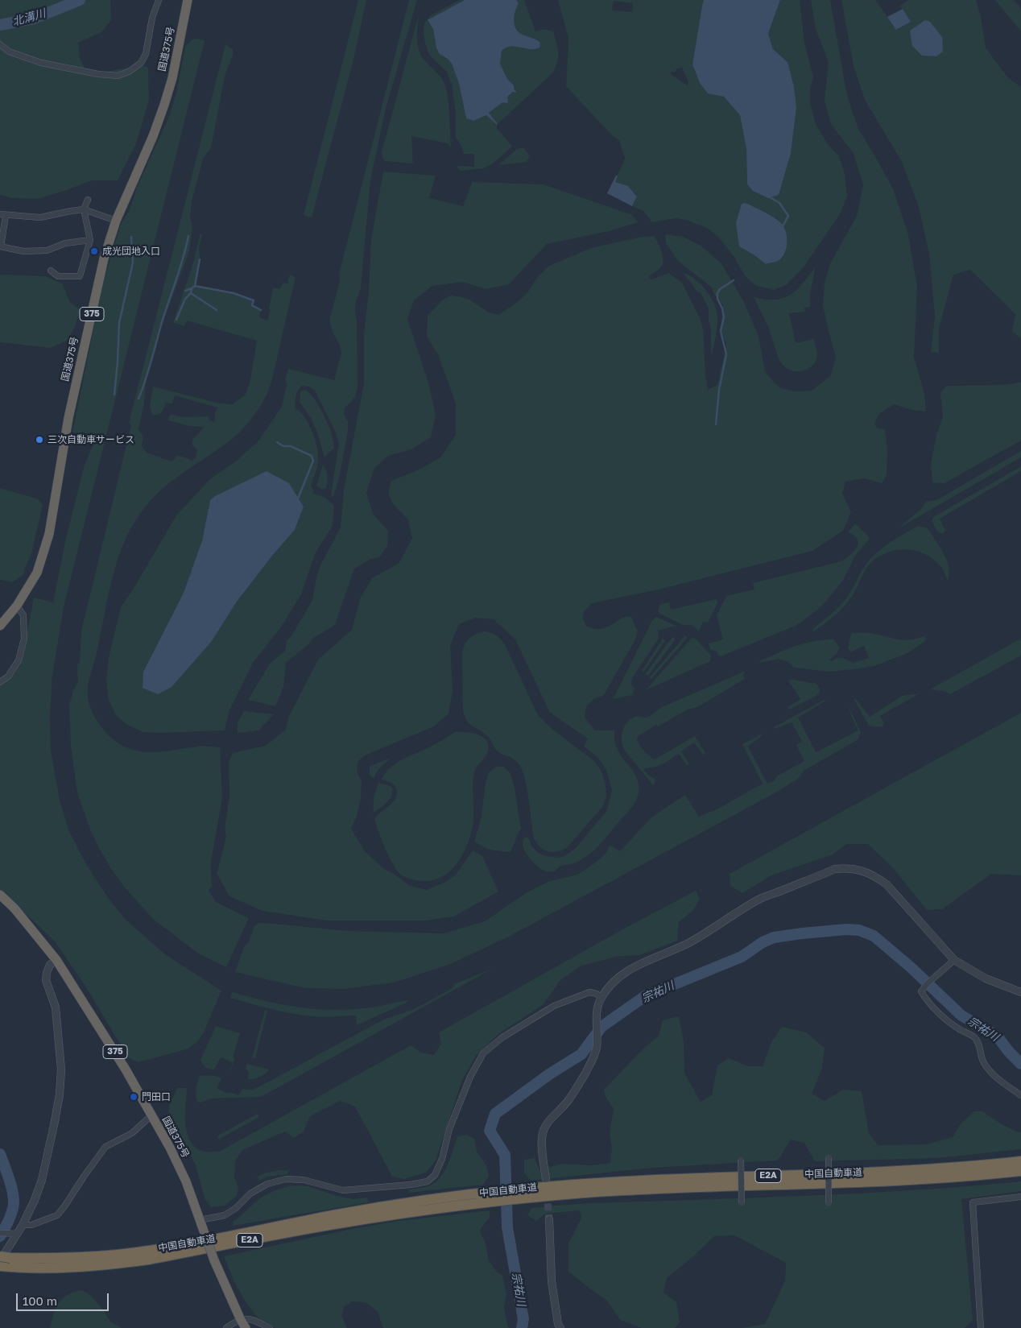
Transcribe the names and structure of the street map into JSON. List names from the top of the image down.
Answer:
{
  "streets": {
    "highway": [
      "国道375号",
      "375",
      "中国自動車道",
      "E2A"
    ]
  },
  "water": ["北溝川", "宗祐川"],
  "places": ["成光団地入口", "三次自動車サービス", "門田口"],
  "scale_bar": "100 m"
}
